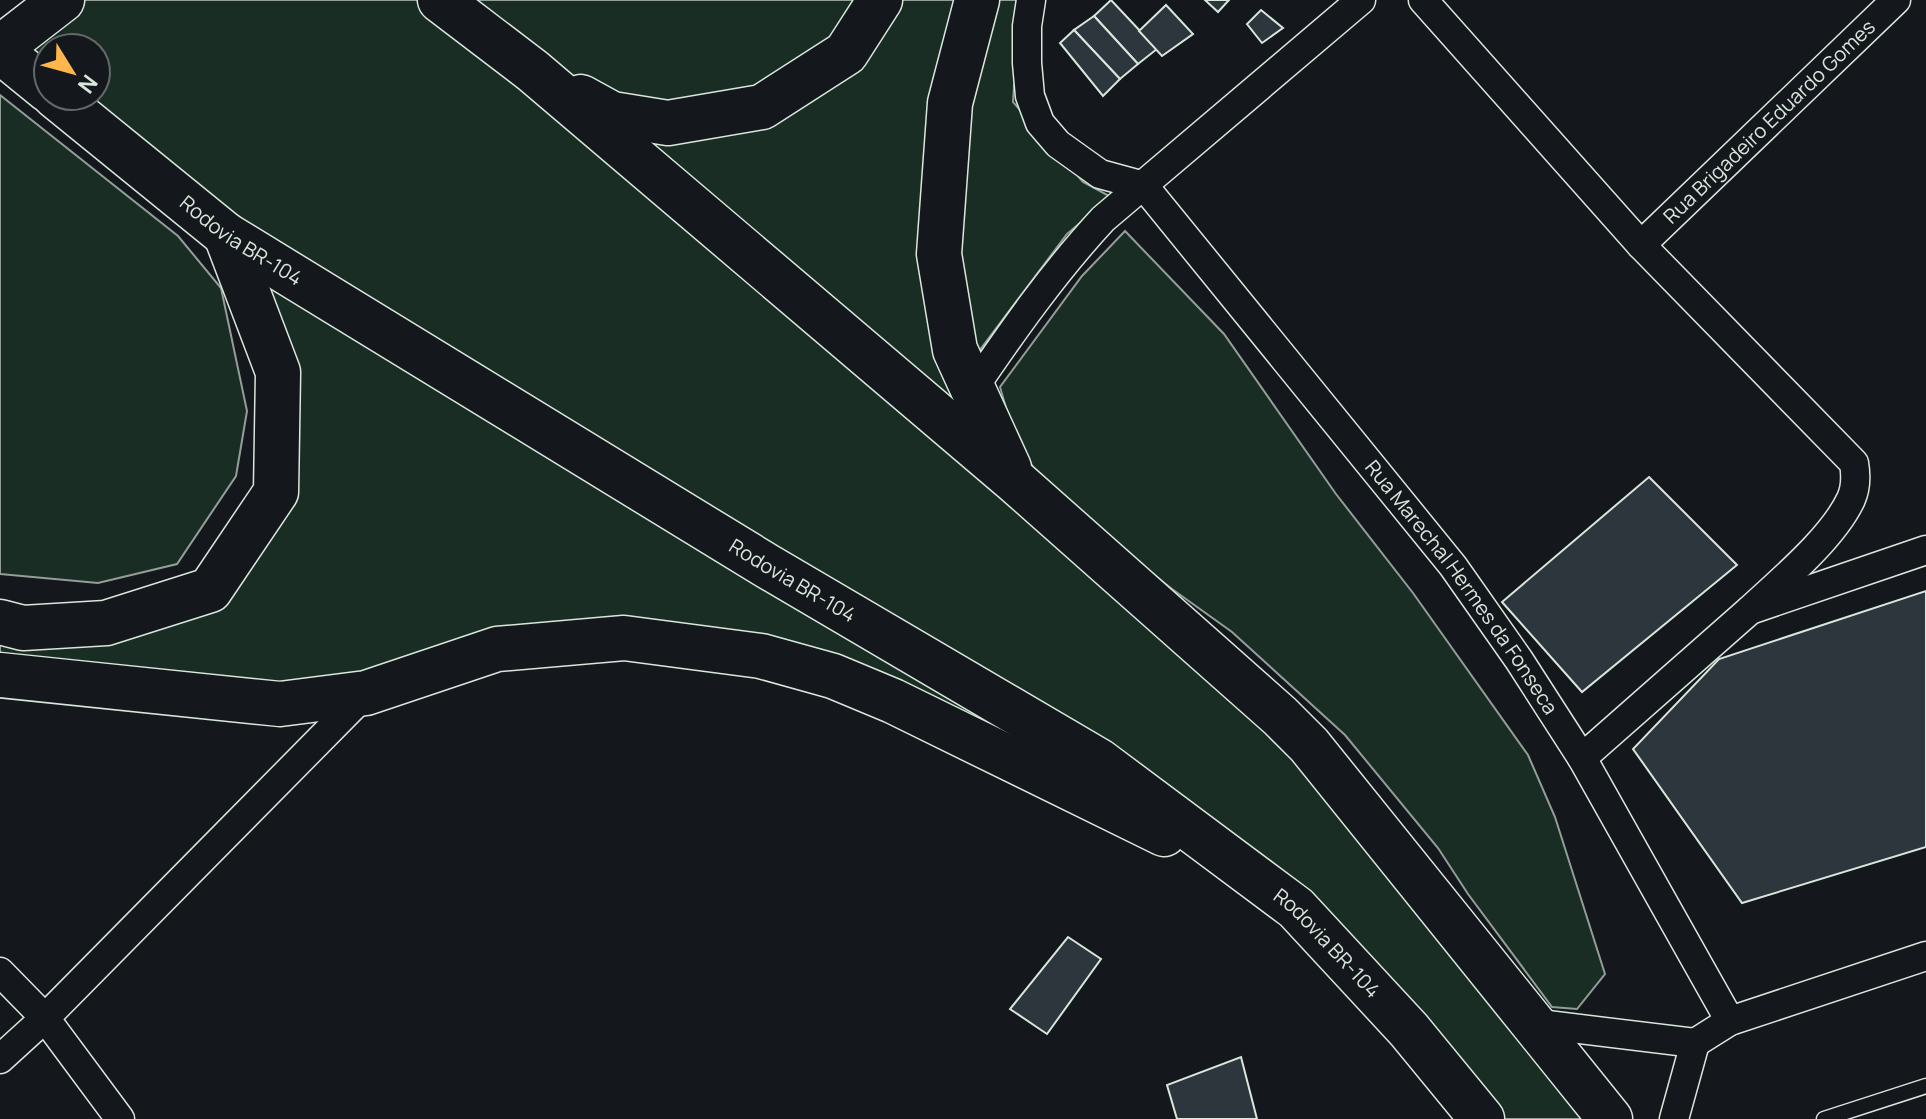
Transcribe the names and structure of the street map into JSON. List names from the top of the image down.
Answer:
{
  "streets": {
    "highway": ["Rodovia BR-104"],
    "street": ["Rua Brigadeiro Eduardo Gomes", "Rua Marechal Hermes da Fonseca"]
  },
  "north": "bottom right"
}
